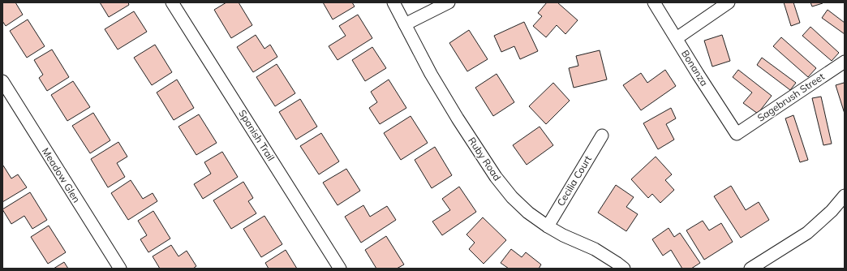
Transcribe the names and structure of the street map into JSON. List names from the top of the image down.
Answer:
{
  "streets": {
    "street": [
      "Bonanza",
      "Sagebrush Street",
      "Spanish Trail",
      "Ruby Road",
      "Meadow Glen",
      "Cecilia Court"
    ]
  },
  "crossings": [
    ["Bonanza", "Sagebrush Street"],
    ["Ruby Road", "Cecilia Court"]
  ]
}
